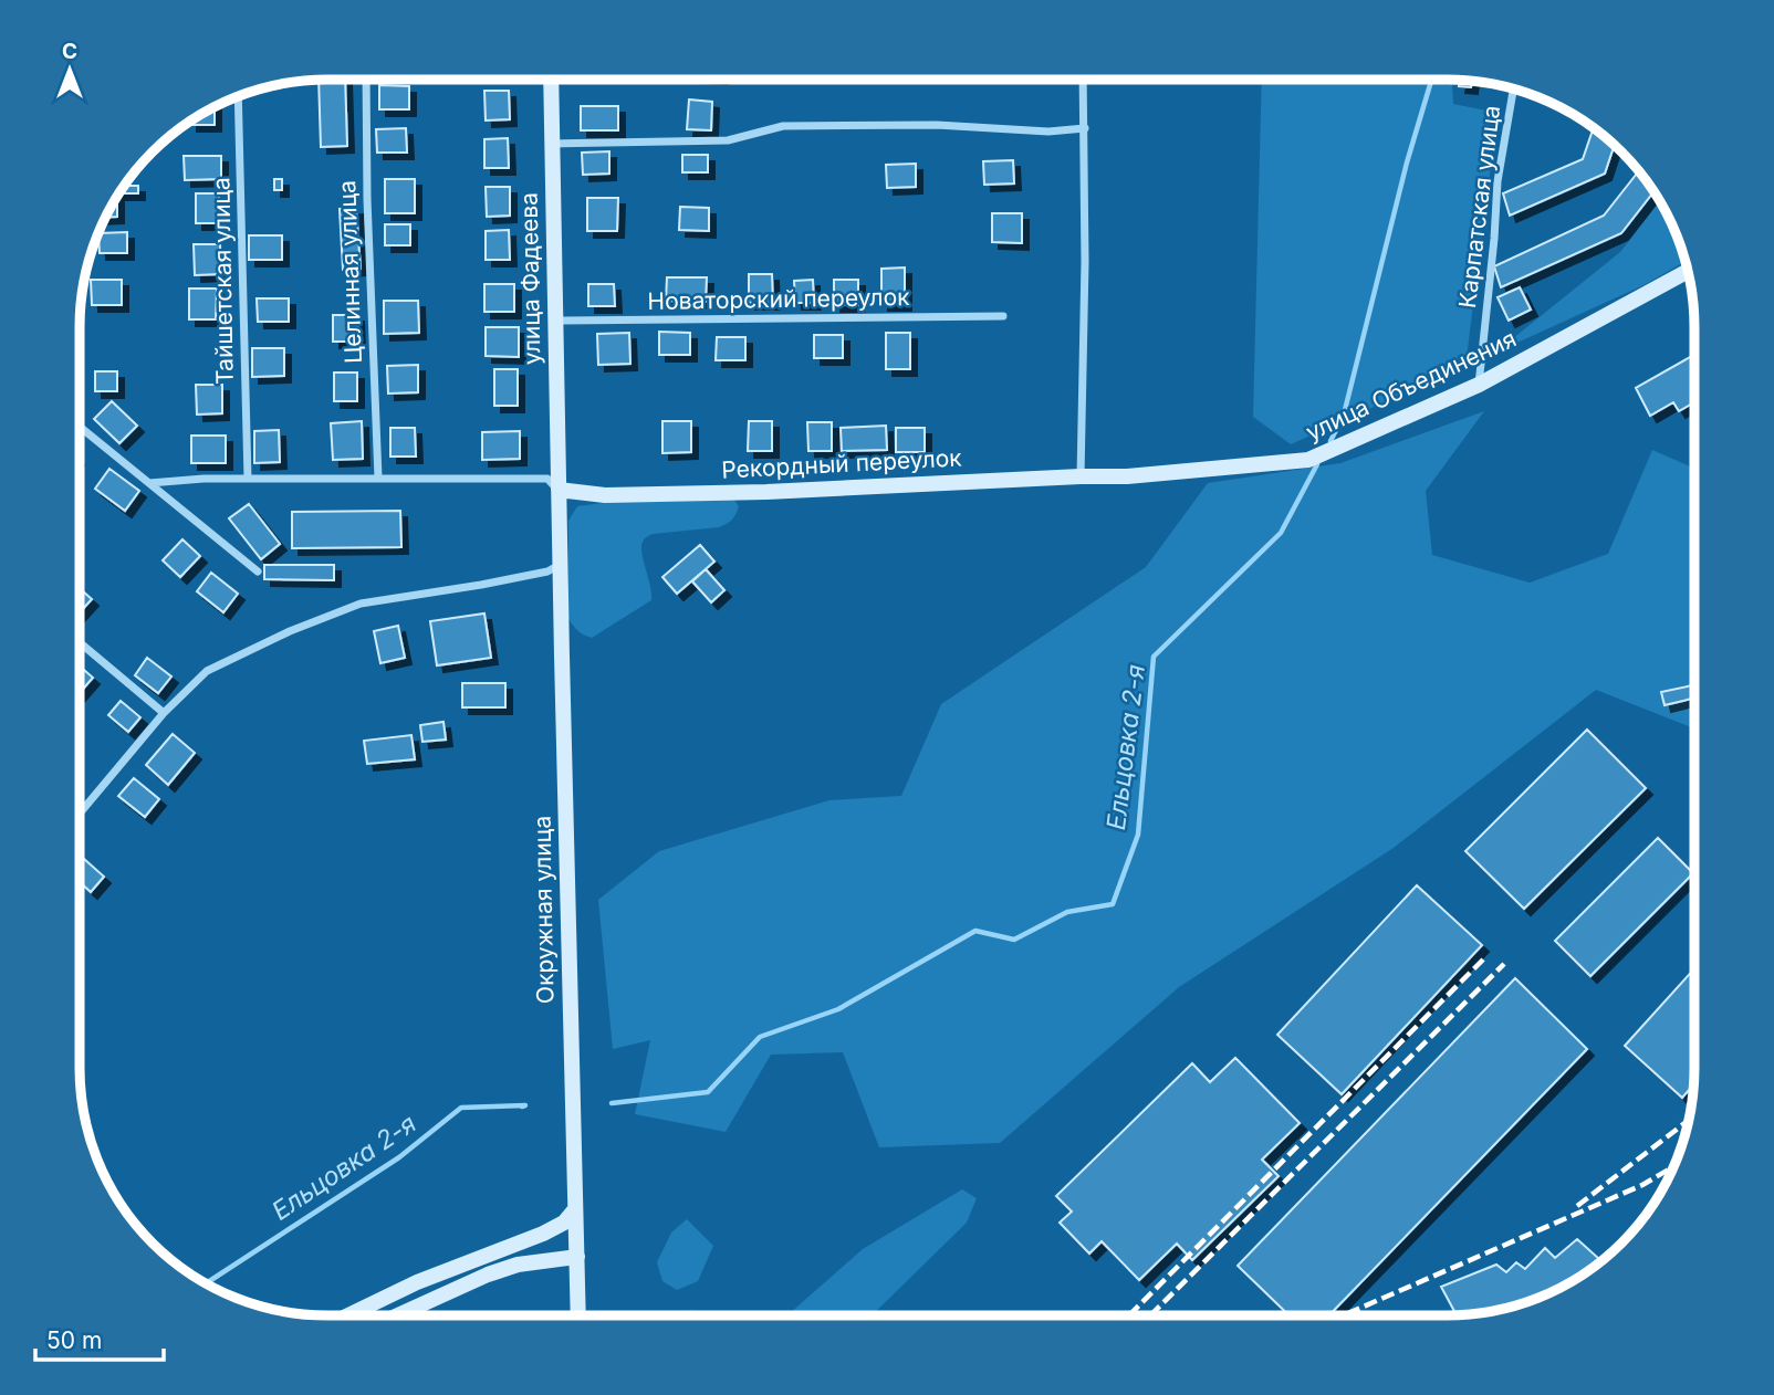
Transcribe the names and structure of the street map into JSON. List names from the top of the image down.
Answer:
{
  "streets": {
    "main road": [
      "улица Фадеева",
      "улица Объединения",
      "Рекордный переулок",
      "Окружная улица"
    ],
    "street": [
      "Карпатская улица",
      "Целинная улица",
      "Тайшетская улица",
      "Новаторский переулок"
    ]
  },
  "crossings": [
    ["Карпатская улица", "улица Объединения"],
    ["улица Фадеева", "Новаторский переулок"],
    ["улица Фадеева", "Рекордный переулок"],
    ["улица Фадеева", "Окружная улица"],
    ["улица Объединения", "Рекордный переулок"],
    ["Рекордный переулок", "Окружная улица"]
  ],
  "water": ["Ельцовка 2-я"],
  "scale_bar": "50 m",
  "north": "top"
}
